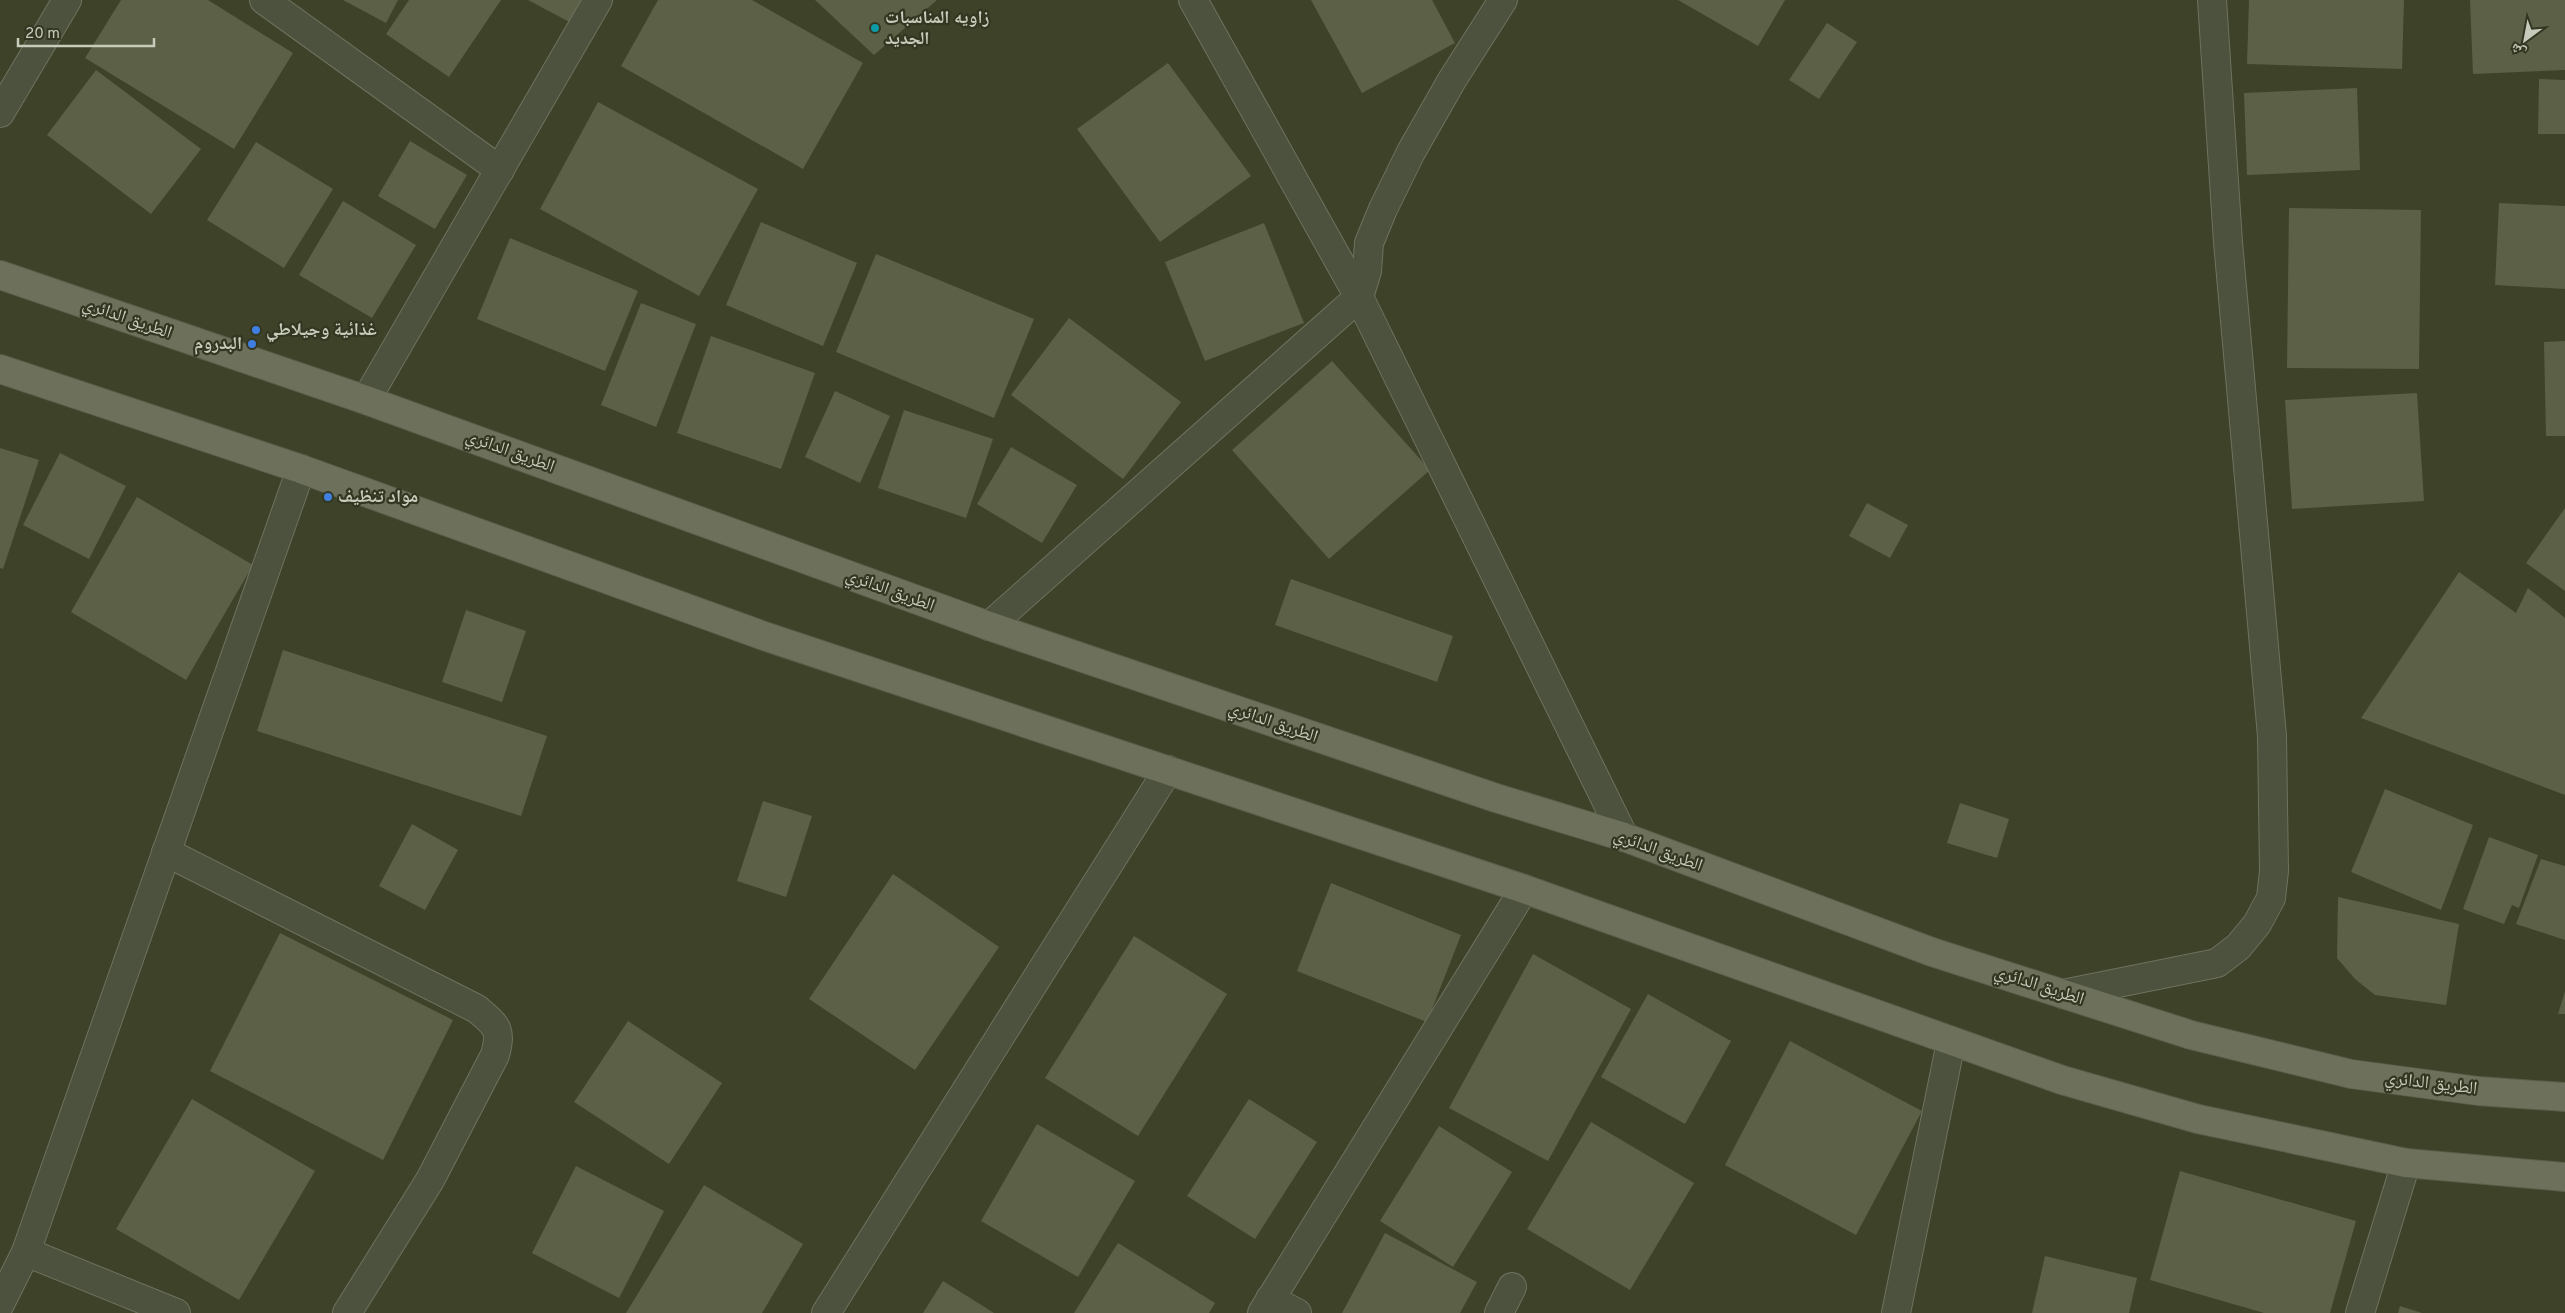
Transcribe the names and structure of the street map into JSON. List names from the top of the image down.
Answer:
{
  "streets": {
    "main road": ["الطريق الدائري"]
  },
  "places": [
    "زاويه المناسبات الجديد",
    "غذائية وجيلاطي",
    "البدروم",
    "مواد تنظيف"
  ],
  "scale_bar": "20 m",
  "north": "bottom left"
}
